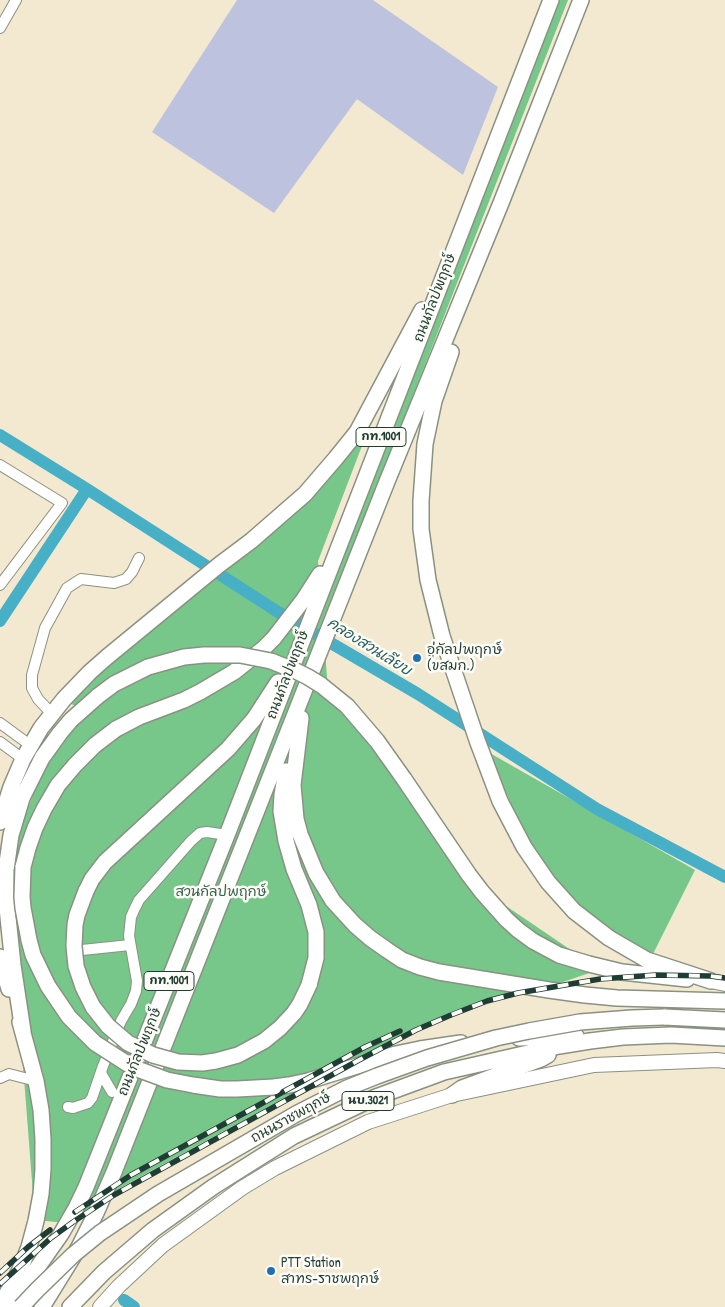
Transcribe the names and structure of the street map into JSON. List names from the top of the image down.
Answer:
{
  "streets": {
    "main road": [
      "ถนนกัลปพฤกษ์",
      "กท.1001",
      "นบ.3021",
      "ถนนราชพฤกษ์"
    ]
  },
  "water": ["คลองสวนเลียบ"],
  "parks": ["สวนกัลปพฤกษ์"],
  "places": ["อู่กัลปพฤกษ์ (ขสมก.)", "PTT Station สาทร-ราชพฤกษ์"]
}
